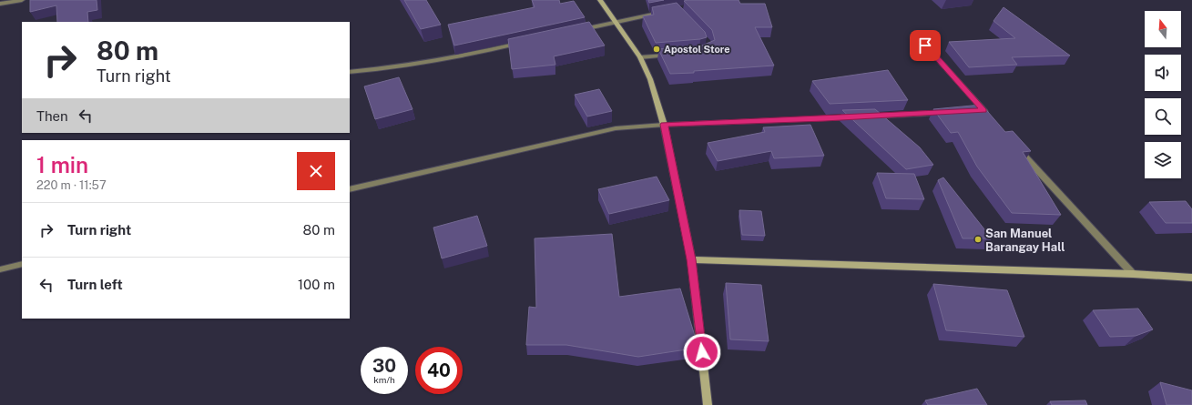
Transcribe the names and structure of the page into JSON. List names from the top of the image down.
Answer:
{
  "places": ["Apostol Store", "San Manuel Barangay Hall"],
  "north": "top",
  "page": {
    "turn": ["80 m", "Turn right"],
    "then": "Then",
    "heading": ["1 min", "220 m · 11:57"],
    "list": [
      {
        "name": "Turn right",
        "value": "80 m"
      },
      {
        "name": "Turn left",
        "value": "100 m"
      }
    ],
    "speed": "30 km/h",
    "limit": "40"
  }
}
